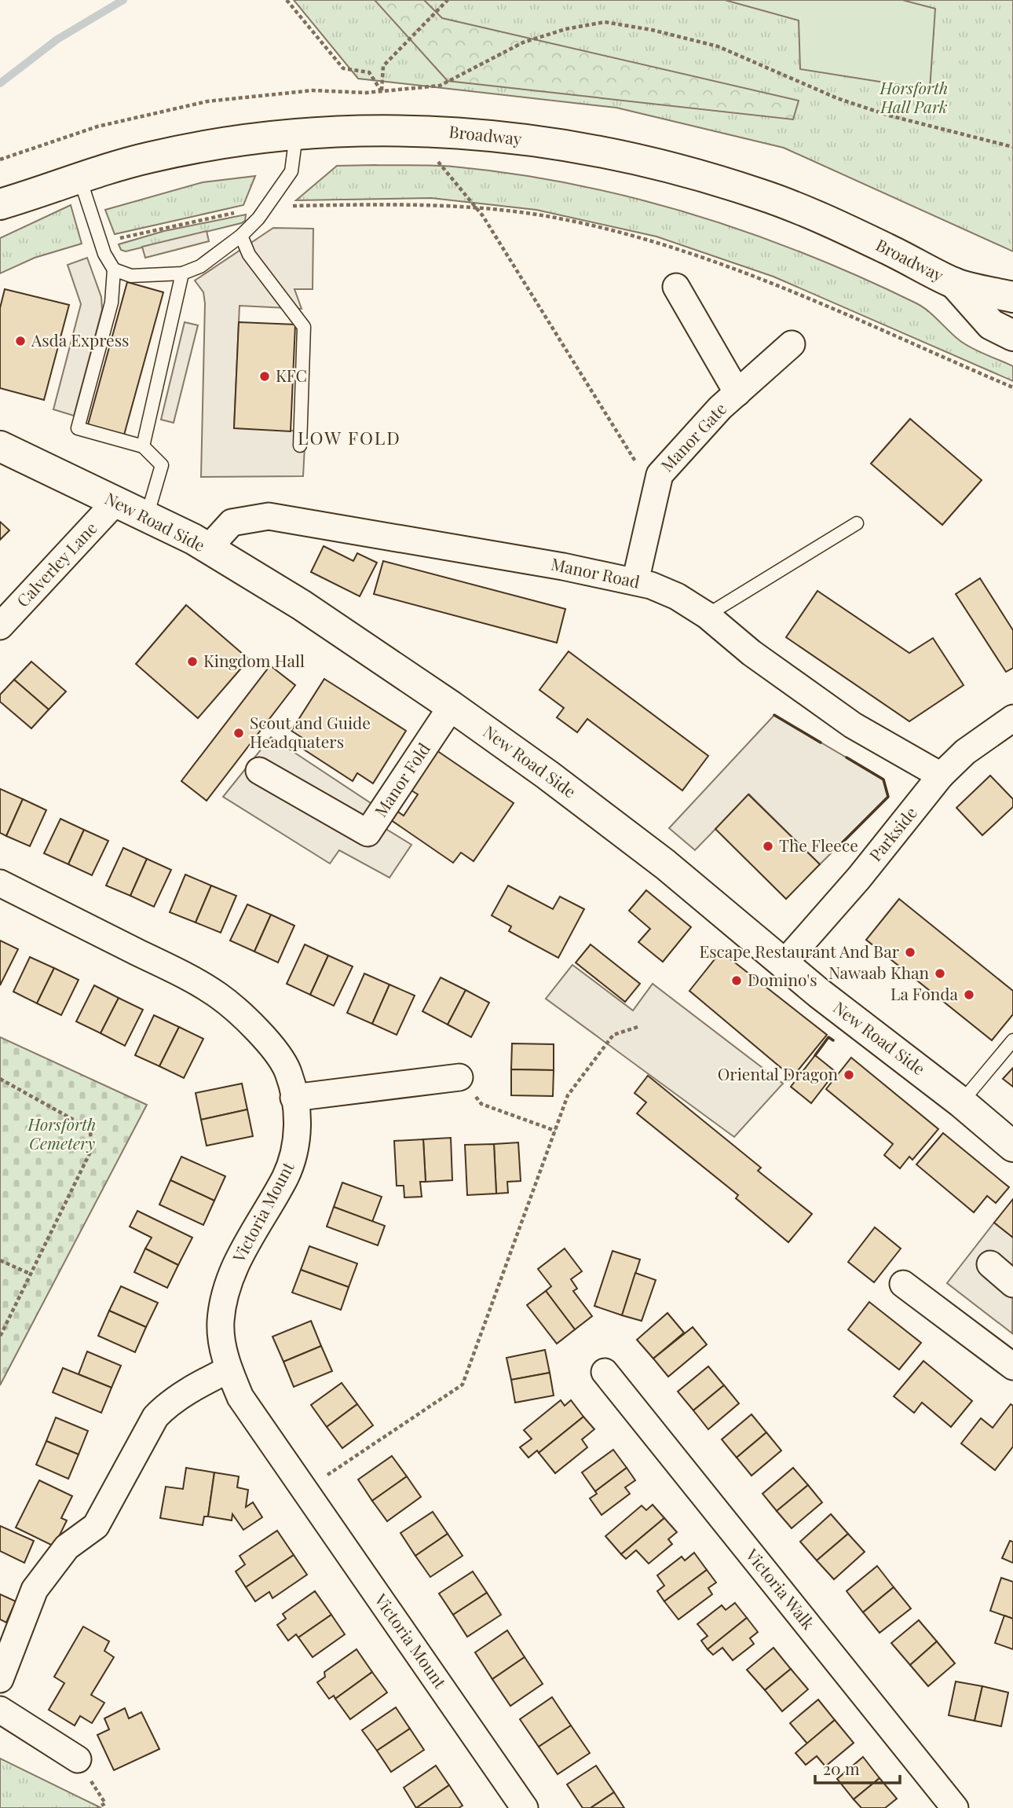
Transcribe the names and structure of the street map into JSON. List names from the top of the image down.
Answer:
{
  "streets": {
    "main road": ["Broadway", "New Road Side"],
    "street": [
      "Manor Gate",
      "Calverley Lane",
      "Manor Road",
      "Manor Fold",
      "Parkside",
      "Victoria Mount",
      "Victoria Walk"
    ]
  },
  "crossings": [
    ["Manor Gate", "Manor Road"],
    ["New Road Side", "Calverley Lane"],
    ["New Road Side", "Manor Road"],
    ["New Road Side", "Manor Fold"],
    ["New Road Side", "Parkside"],
    ["Manor Road", "Parkside"]
  ],
  "districts": ["LOW FOLD"],
  "parks": ["Horsforth Hall Park", "Horsforth Cemetery"],
  "places": [
    "Asda Express",
    "KFC",
    "Kingdom Hall",
    "Scout and Guide Headquaters",
    "The Fleece",
    "Escape Restaurant And Bar",
    "Nawaab Khan",
    "Domino's",
    "La Fonda",
    "Oriental Dragon"
  ],
  "scale_bar": "20 m"
}
